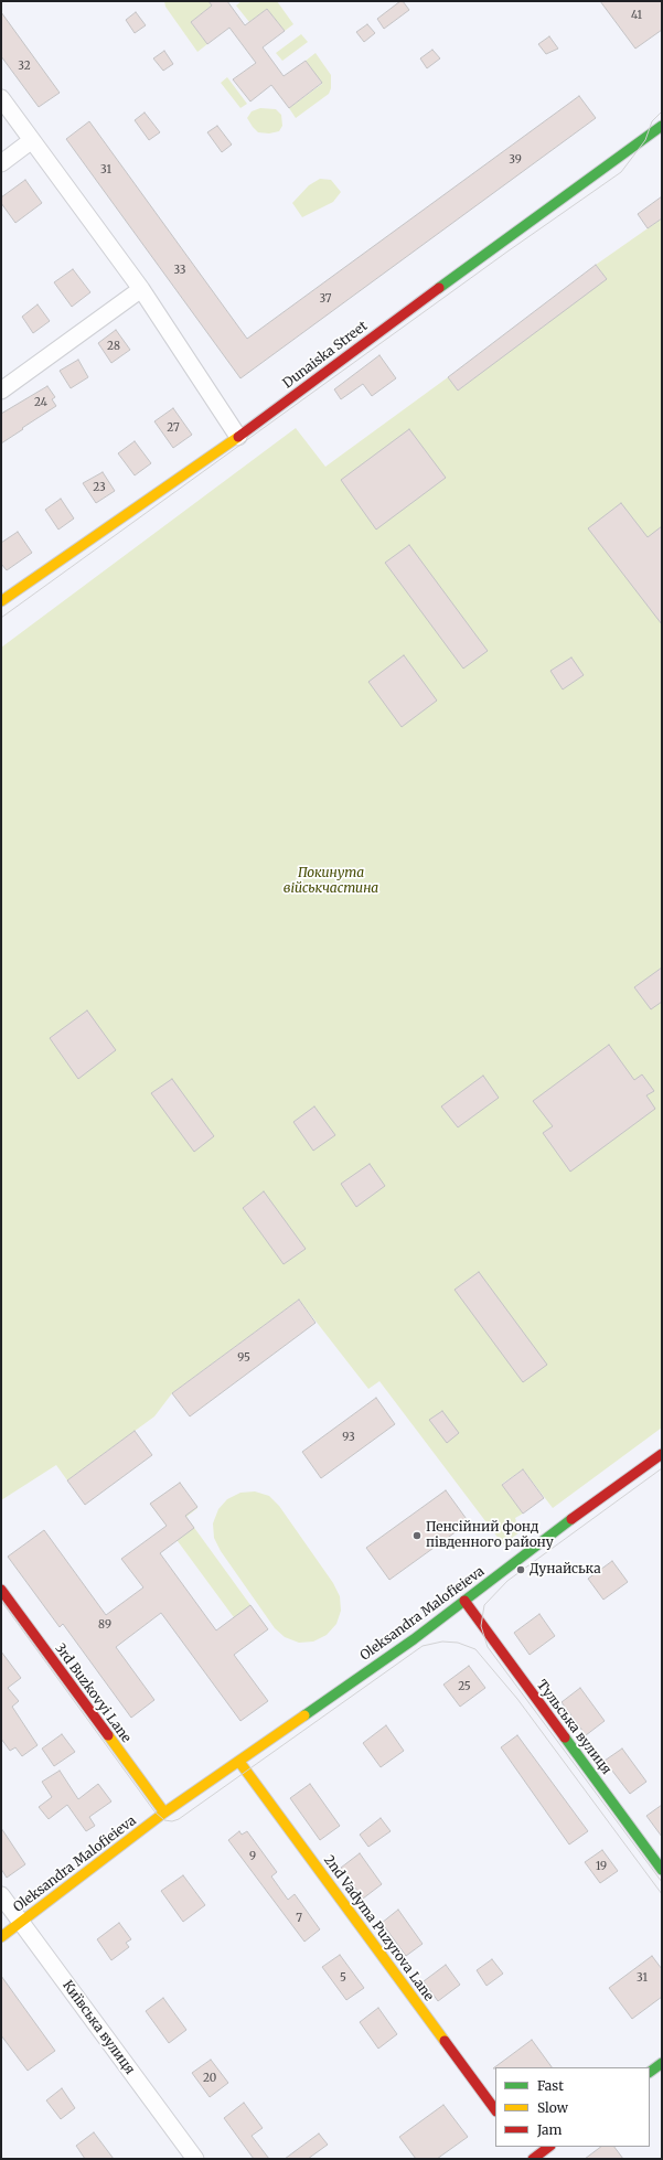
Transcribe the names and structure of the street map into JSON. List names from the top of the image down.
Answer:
{
  "streets": {
    "street": [
      "Dunaiska Street",
      "Oleksandra Malofieieva",
      "3rd Buzkovyi Lane",
      "Тульська вулиця",
      "2nd Vadyma Puzyrova Lane",
      "Київська вулиця"
    ]
  },
  "crossings": [
    ["Oleksandra Malofieieva", "3rd Buzkovyi Lane"],
    ["Oleksandra Malofieieva", "Тульська вулиця"],
    ["Oleksandra Malofieieva", "2nd Vadyma Puzyrova Lane"],
    ["Oleksandra Malofieieva", "Київська вулиця"]
  ],
  "parks": ["Покинута військчастина"],
  "places": ["Пенсійний фонд південного району", "Дунайська"],
  "house_numbers": [
    "41",
    "32",
    "39",
    "31",
    "33",
    "37",
    "28",
    "24",
    "27",
    "23",
    "95",
    "93",
    "89",
    "25",
    "9",
    "19",
    "7",
    "5",
    "31",
    "20"
  ],
  "legend": ["Fast", "Slow", "Jam"]
}
